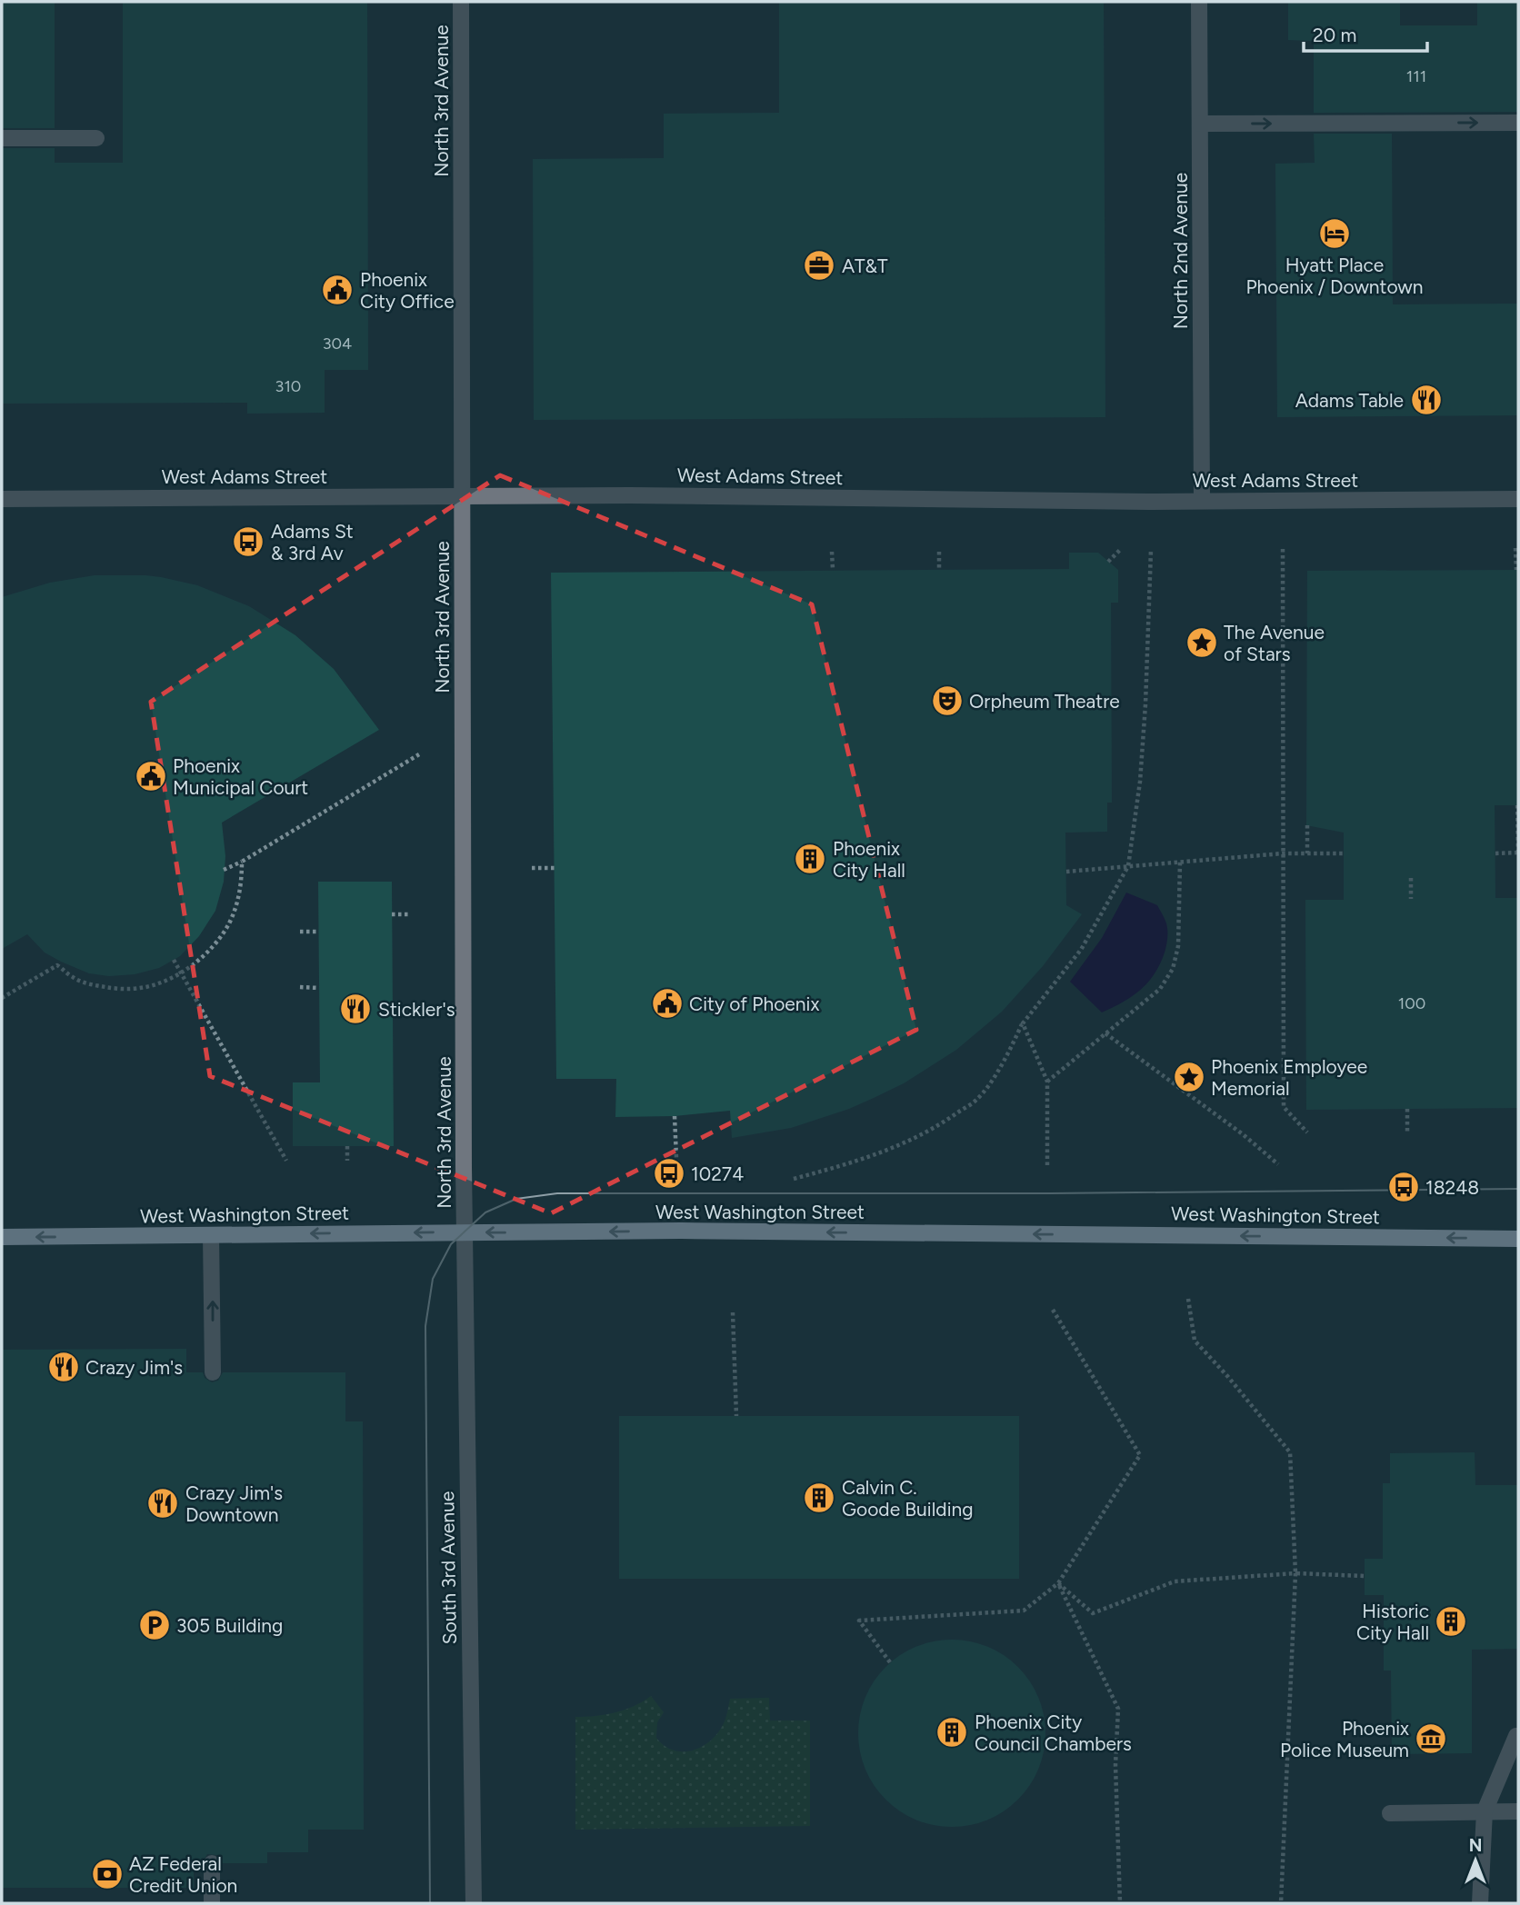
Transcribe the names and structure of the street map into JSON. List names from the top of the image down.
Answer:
{
  "streets": {
    "main road": ["West Washington Street"],
    "street": [
      "North 3rd Avenue",
      "North 2nd Avenue",
      "West Adams Street",
      "South 3rd Avenue"
    ]
  },
  "crossings": [
    ["North 3rd Avenue", "West Adams Street"],
    ["North 3rd Avenue", "West Washington Street"],
    ["North 3rd Avenue", "South 3rd Avenue"],
    ["North 2nd Avenue", "West Adams Street"],
    ["West Washington Street", "South 3rd Avenue"]
  ],
  "one_way": ["West Washington Street"],
  "places": {
    "hotel": ["Hyatt Place Phoenix / Downtown"],
    "office": ["AT&T"],
    "public building": ["Phoenix City Office", "Phoenix Municipal Court", "City of Phoenix"],
    "restaurant": [
      "Adams Table",
      "Stickler's",
      "Crazy Jim's",
      "Crazy Jim's Downtown"
    ],
    "bus stop": ["Adams St & 3rd Av", "10274", "18248"],
    "place": ["The Avenue of Stars", "Phoenix Employee Memorial"],
    "theatre": ["Orpheum Theatre"],
    "building": [
      "Phoenix City Hall",
      "Calvin C. Goode Building",
      "Historic City Hall",
      "Phoenix City Council Chambers"
    ],
    "parking": ["305 Building"],
    "museum": ["Phoenix Police Museum"],
    "bank": ["AZ Federal Credit Union"]
  },
  "house_numbers": [
    "111",
    "304",
    "310",
    "100"
  ],
  "scale_bar": "20 m",
  "north": "top"
}
